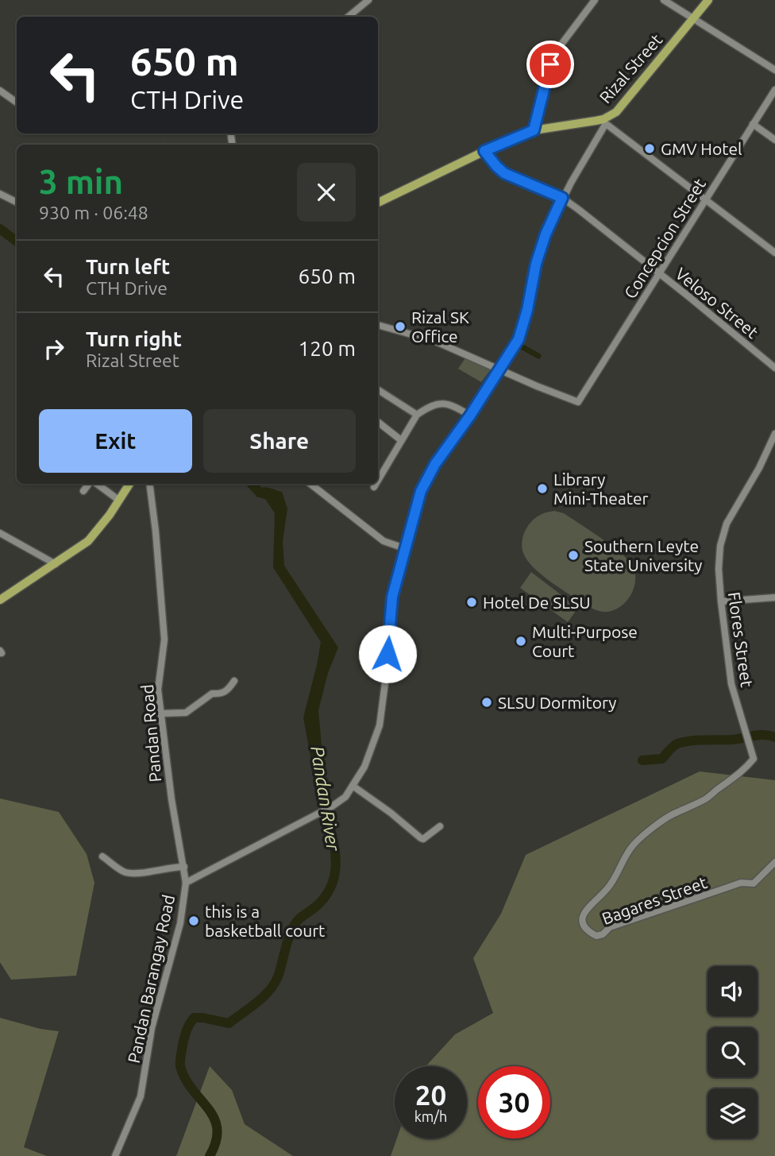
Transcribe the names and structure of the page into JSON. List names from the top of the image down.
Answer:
{
  "streets": {
    "main road": ["Rizal Street"],
    "street": [
      "Concepcion Street",
      "Veloso Street",
      "Flores Street",
      "Pandan Road",
      "Bagares Street",
      "Pandan Barangay Road"
    ]
  },
  "crossings": [
    ["Rizal Street", "Veloso Street"],
    ["Rizal Street", "Pandan Barangay Road"],
    ["Concepcion Street", "Veloso Street"],
    ["Concepcion Street", "Pandan Barangay Road"],
    ["Veloso Street", "Pandan Barangay Road"],
    ["Flores Street", "Bagares Street"],
    ["Pandan Road", "Pandan Barangay Road"]
  ],
  "water": ["Pandan River"],
  "places": [
    "GMV Hotel",
    "Rizal SK Office",
    "Library Mini-Theater",
    "Southern Leyte State University",
    "Hotel De SLSU",
    "Multi-Purpose Court",
    "SLSU Dormitory",
    "this is a basketball court"
  ],
  "page": {
    "turn": ["650 m", "CTH Drive"],
    "heading": ["3 min", "930 m · 06:48"],
    "list": [
      {
        "name": "Turn left",
        "note": "CTH Drive",
        "value": "650 m"
      },
      {
        "name": "Turn right",
        "note": "Rizal Street",
        "value": "120 m"
      }
    ],
    "buttons": ["Exit", "Share"],
    "speed": "20 km/h",
    "limit": "30"
  }
}
